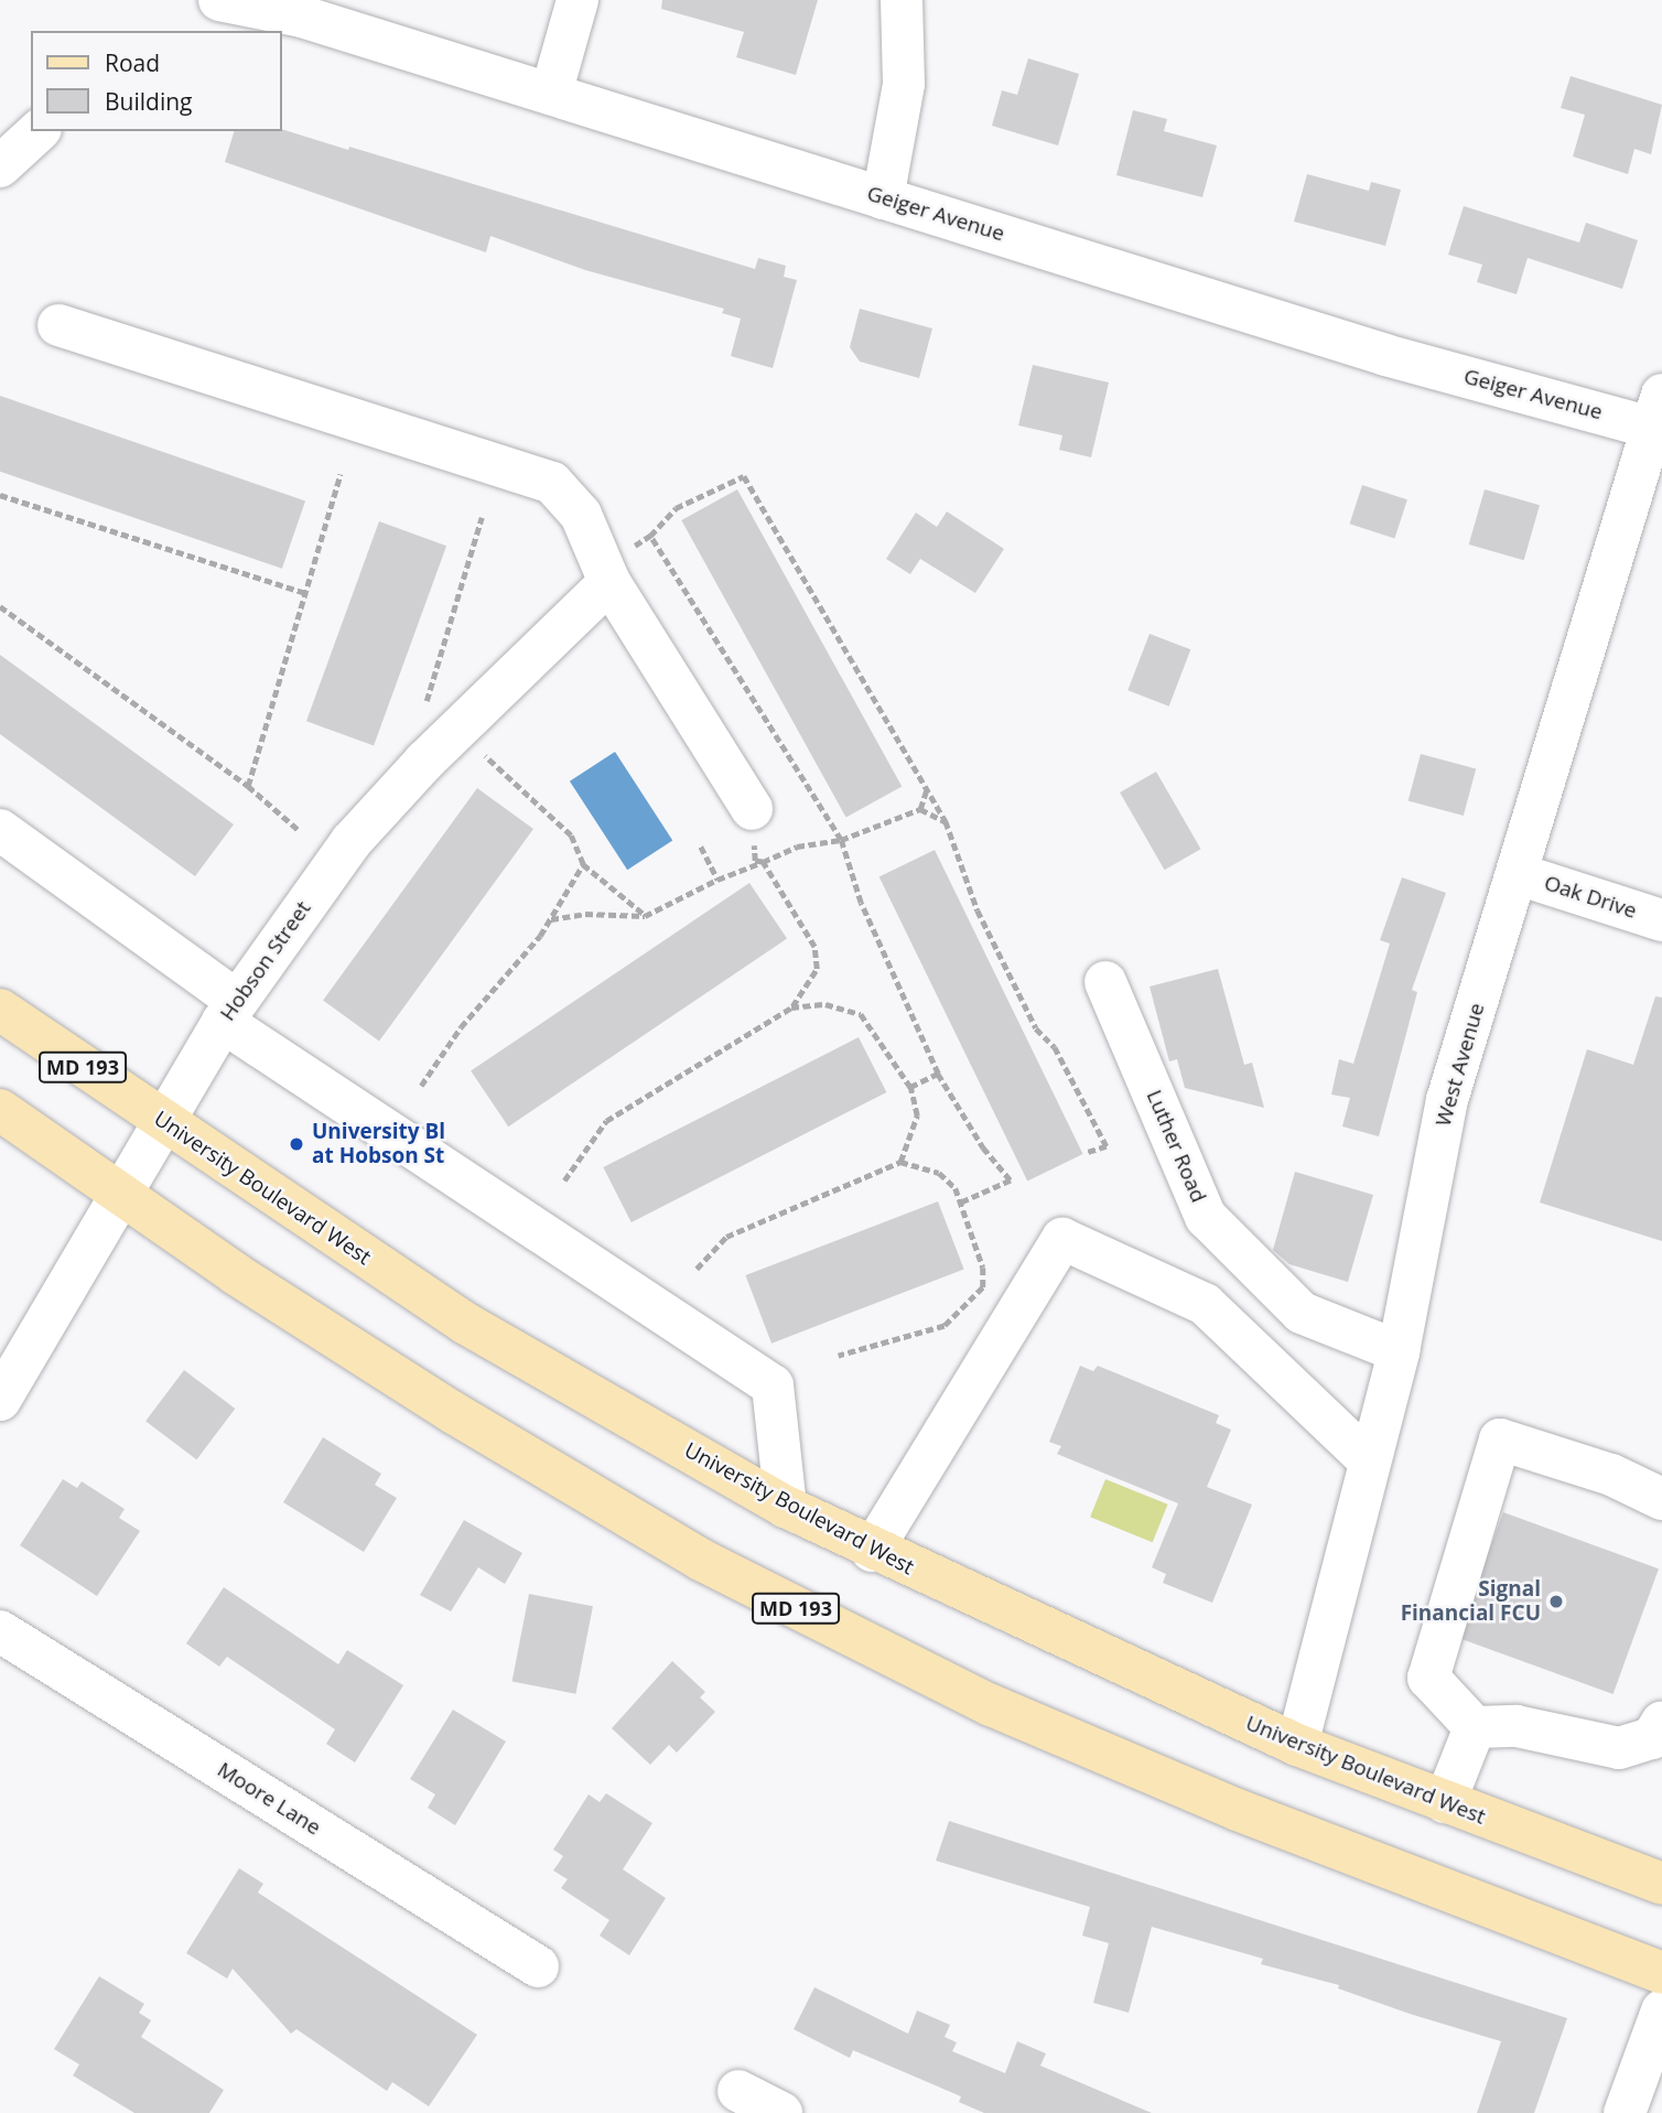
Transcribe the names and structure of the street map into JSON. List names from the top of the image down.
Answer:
{
  "streets": {
    "main road": ["MD 193", "University Boulevard West"],
    "street": [
      "Geiger Avenue",
      "Oak Drive",
      "Hobson Street",
      "West Avenue",
      "Luther Road",
      "Moore Lane"
    ]
  },
  "crossings": [
    ["Geiger Avenue", "West Avenue"],
    ["Oak Drive", "West Avenue"],
    ["Hobson Street", "MD 193"],
    ["Hobson Street", "University Boulevard West"],
    ["West Avenue", "Luther Road"],
    ["West Avenue", "University Boulevard West"]
  ],
  "places": ["University Bl at Hobson St", "Signal Financial FCU"],
  "legend": ["Road", "Building"]
}
